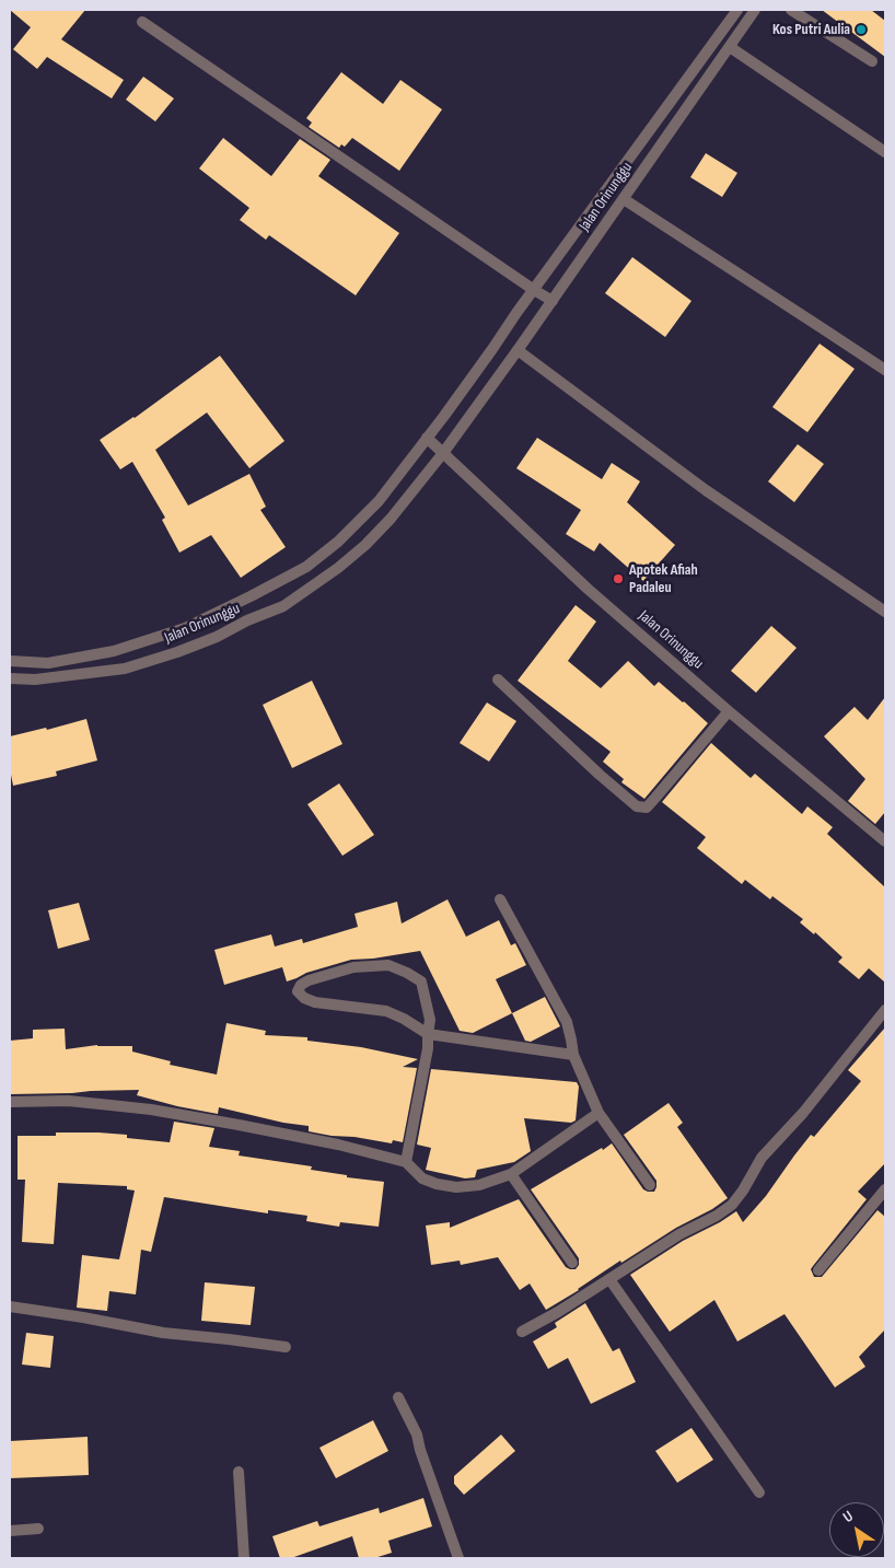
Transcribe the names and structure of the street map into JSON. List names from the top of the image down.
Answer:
{
  "streets": {
    "street": ["Jalan Orinunggu"]
  },
  "places": ["Kos Putri Aulia", "Apotek Afiah Padaleu"],
  "north": "top left"
}
